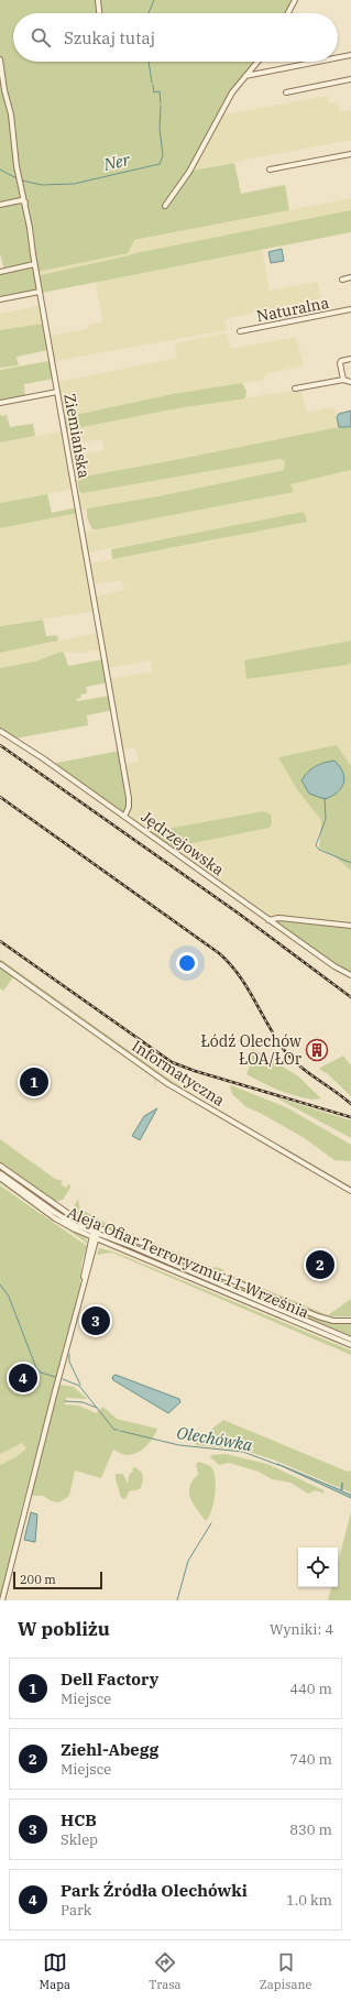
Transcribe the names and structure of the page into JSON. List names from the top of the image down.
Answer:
{
  "streets": {
    "street": [
      "Naturalna",
      "Ziemiańska",
      "Jędrzejowska",
      "Informatyczna",
      "Aleja Ofiar Terroryzmu 11 Września"
    ]
  },
  "crossings": [
    ["Ziemiańska", "Jędrzejowska"]
  ],
  "water": ["Ner", "Olechówka"],
  "places": {
    "building": ["Łódź Olechów ŁOA/ŁOr"]
  },
  "scale_bar": "200 m",
  "page": {
    "search": "Szukaj tutaj",
    "pins": [
      "1",
      "2",
      "3",
      "4"
    ],
    "scale": "200 m",
    "heading": ["W pobliżu", "Wyniki: 4"],
    "list": [
      {
        "mark": "1",
        "name": "Dell Factory",
        "note": "Miejsce",
        "value": "440 m"
      },
      {
        "mark": "2",
        "name": "Ziehl-Abegg",
        "note": "Miejsce",
        "value": "740 m"
      },
      {
        "mark": "3",
        "name": "HCB",
        "note": "Sklep",
        "value": "830 m"
      },
      {
        "mark": "4",
        "name": "Park Źródła Olechówki",
        "note": "Park",
        "value": "1.0 km"
      }
    ],
    "nav": ["Mapa", "Trasa", "Zapisane"]
  }
}
